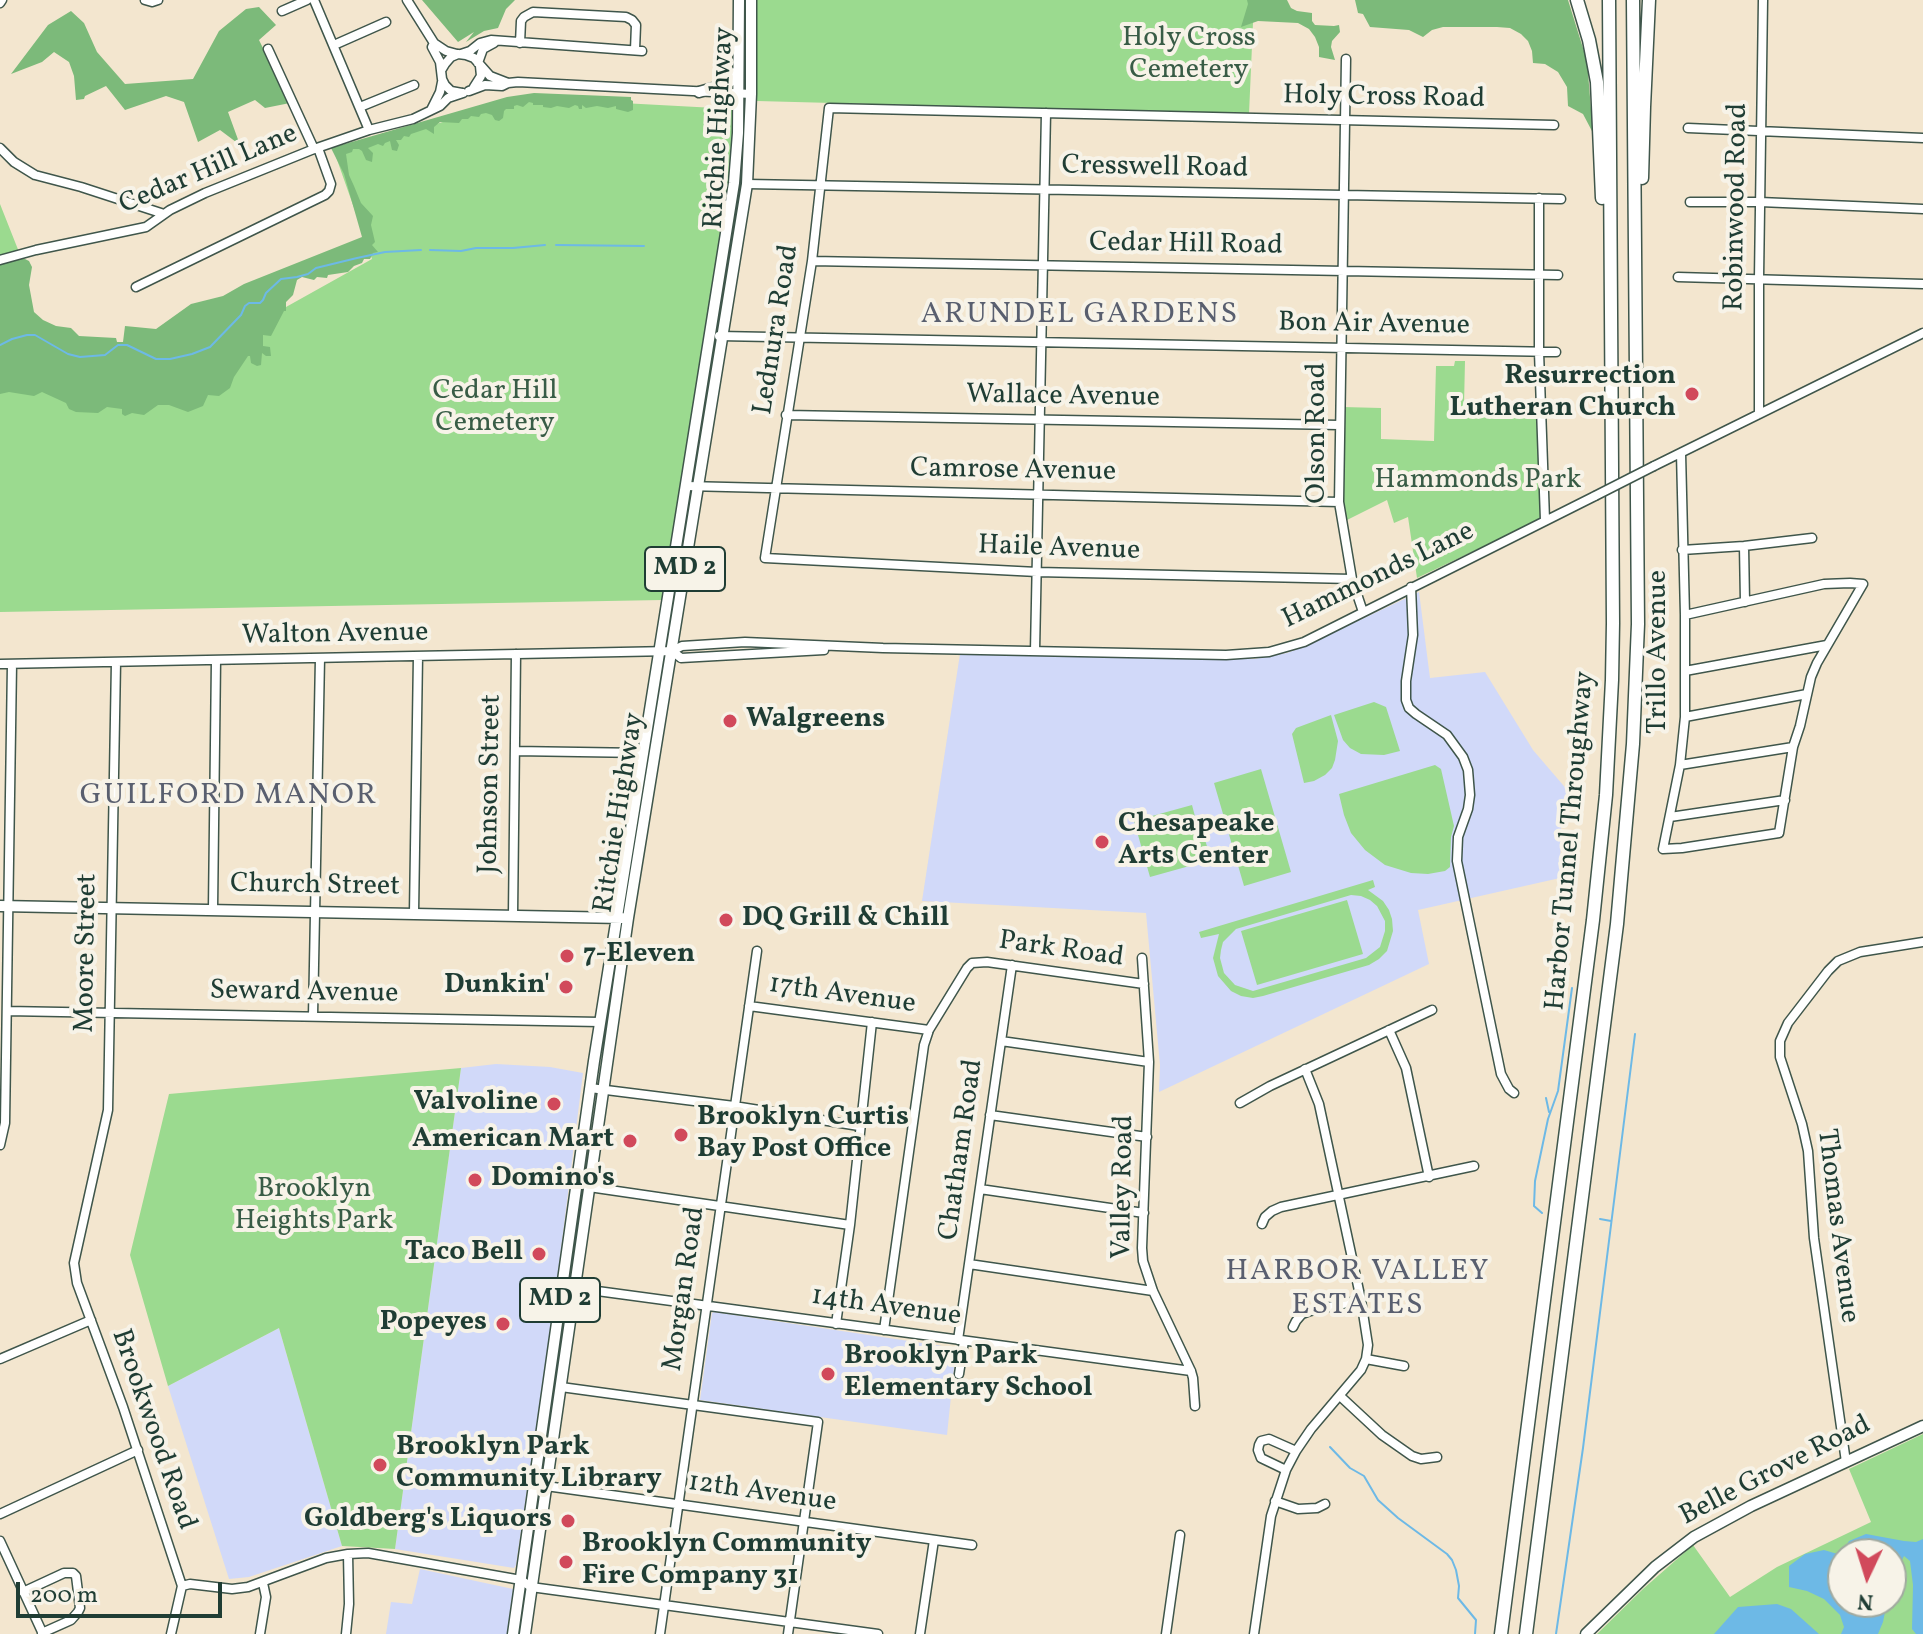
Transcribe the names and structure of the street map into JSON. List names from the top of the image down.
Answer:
{
  "streets": {
    "highway": ["Harbor Tunnel Throughway"],
    "main road": [
      "Ritchie Highway",
      "MD 2",
      "Church Street",
      "Belle Grove Road"
    ],
    "street": [
      "Holy Cross Road",
      "Cresswell Road",
      "Cedar Hill Lane",
      "Robinwood Road",
      "Cedar Hill Road",
      "Bon Air Avenue",
      "Lednura Road",
      "Wallace Avenue",
      "Olson Road",
      "Camrose Avenue",
      "Haile Avenue",
      "Hammonds Lane",
      "Walton Avenue",
      "Trillo Avenue",
      "Johnson Street",
      "Park Road",
      "Moore Street",
      "Seward Avenue",
      "17th Avenue",
      "Chatham Road",
      "Valley Road",
      "Thomas Avenue",
      "Morgan Road",
      "14th Avenue",
      "Brookwood Road",
      "12th Avenue"
    ]
  },
  "crossings": [
    ["Holy Cross Road", "Lednura Road"],
    ["Holy Cross Road", "Olson Road"],
    ["Ritchie Highway", "Cresswell Road"],
    ["Ritchie Highway", "Bon Air Avenue"],
    ["Ritchie Highway", "Camrose Avenue"],
    ["Ritchie Highway", "Hammonds Lane"],
    ["Ritchie Highway", "Walton Avenue"],
    ["Ritchie Highway", "Church Street"],
    ["Ritchie Highway", "Seward Avenue"],
    ["Ritchie Highway", "14th Avenue"],
    ["Ritchie Highway", "12th Avenue"],
    ["Cresswell Road", "Lednura Road"],
    ["Cresswell Road", "Olson Road"],
    ["Robinwood Road", "Hammonds Lane"],
    ["Cedar Hill Road", "Lednura Road"],
    ["Cedar Hill Road", "Olson Road"],
    ["Bon Air Avenue", "Lednura Road"],
    ["Bon Air Avenue", "Olson Road"],
    ["Lednura Road", "Wallace Avenue"],
    ["Lednura Road", "Camrose Avenue"],
    ["Lednura Road", "Haile Avenue"],
    ["Wallace Avenue", "Olson Road"],
    ["Olson Road", "Camrose Avenue"],
    ["Olson Road", "Haile Avenue"],
    ["Olson Road", "Hammonds Lane"],
    ["Hammonds Lane", "Walton Avenue"],
    ["Hammonds Lane", "Trillo Avenue"],
    ["Walton Avenue", "Johnson Street"],
    ["Walton Avenue", "Moore Street"],
    ["Johnson Street", "Church Street"],
    ["Church Street", "Moore Street"],
    ["Park Road", "17th Avenue"],
    ["Park Road", "Chatham Road"],
    ["Park Road", "Valley Road"],
    ["Park Road", "14th Avenue"],
    ["Moore Street", "Seward Avenue"],
    ["Moore Street", "Brookwood Road"],
    ["17th Avenue", "Morgan Road"],
    ["Chatham Road", "14th Avenue"],
    ["Valley Road", "14th Avenue"],
    ["Thomas Avenue", "Belle Grove Road"],
    ["Morgan Road", "14th Avenue"],
    ["Morgan Road", "12th Avenue"]
  ],
  "districts": ["ARUNDEL GARDENS", "GUILFORD MANOR", "HARBOR VALLEY ESTATES"],
  "parks": [
    "Holy Cross Cemetery",
    "Cedar Hill Cemetery",
    "Hammonds Park",
    "Brooklyn Heights Park"
  ],
  "places": [
    "Resurrection Lutheran Church",
    "Walgreens",
    "Chesapeake Arts Center",
    "DQ Grill & Chill",
    "7-Eleven",
    "Dunkin'",
    "Valvoline",
    "Brooklyn Curtis Bay Post Office",
    "American Mart",
    "Domino's",
    "Taco Bell",
    "Popeyes",
    "Brooklyn Park Elementary School",
    "Brooklyn Park Community Library",
    "Goldberg's Liquors",
    "Brooklyn Community Fire Company 31"
  ],
  "scale_bar": "200 m",
  "north": "bottom"
}
